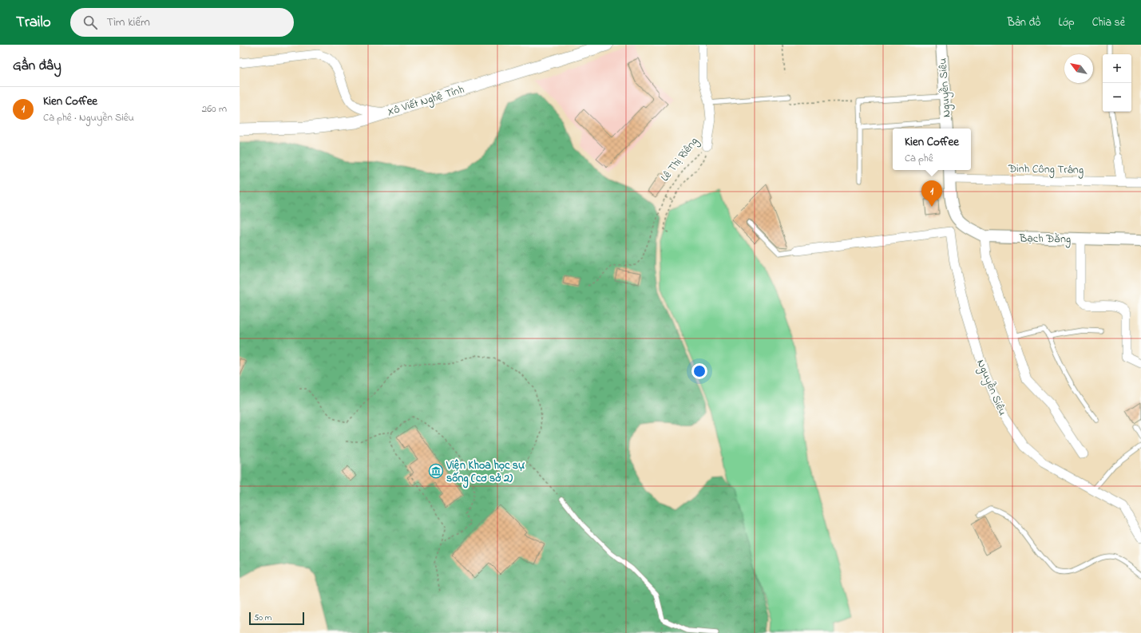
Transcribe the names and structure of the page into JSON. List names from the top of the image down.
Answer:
{
  "streets": {
    "main road": ["Xô Viết Nghệ Tỉnh"],
    "street": [
      "Nguyễn Siêu",
      "Lê Thị Riêng",
      "Đinh Công Tráng",
      "Bạch Đằng"
    ]
  },
  "places": {
    "museum": ["Viện Khoa học sự sống (cơ sở 2)"]
  },
  "scale_bar": "50 m",
  "north": "top left",
  "page": {
    "header": "Trailo",
    "search": "Tìm kiếm",
    "nav": ["Bản đồ", "Lớp", "Chia sẻ"],
    "heading": "Gần đây",
    "map_buttons": ["+", "−"],
    "list": [
      {
        "mark": "1",
        "name": "Kien Coffee",
        "note": "Cà phê · Nguyễn Siêu",
        "value": "260 m"
      }
    ],
    "popup": ["Kien Coffee", "Cà phê"],
    "pins": "1",
    "scale": "50 m"
  }
}
